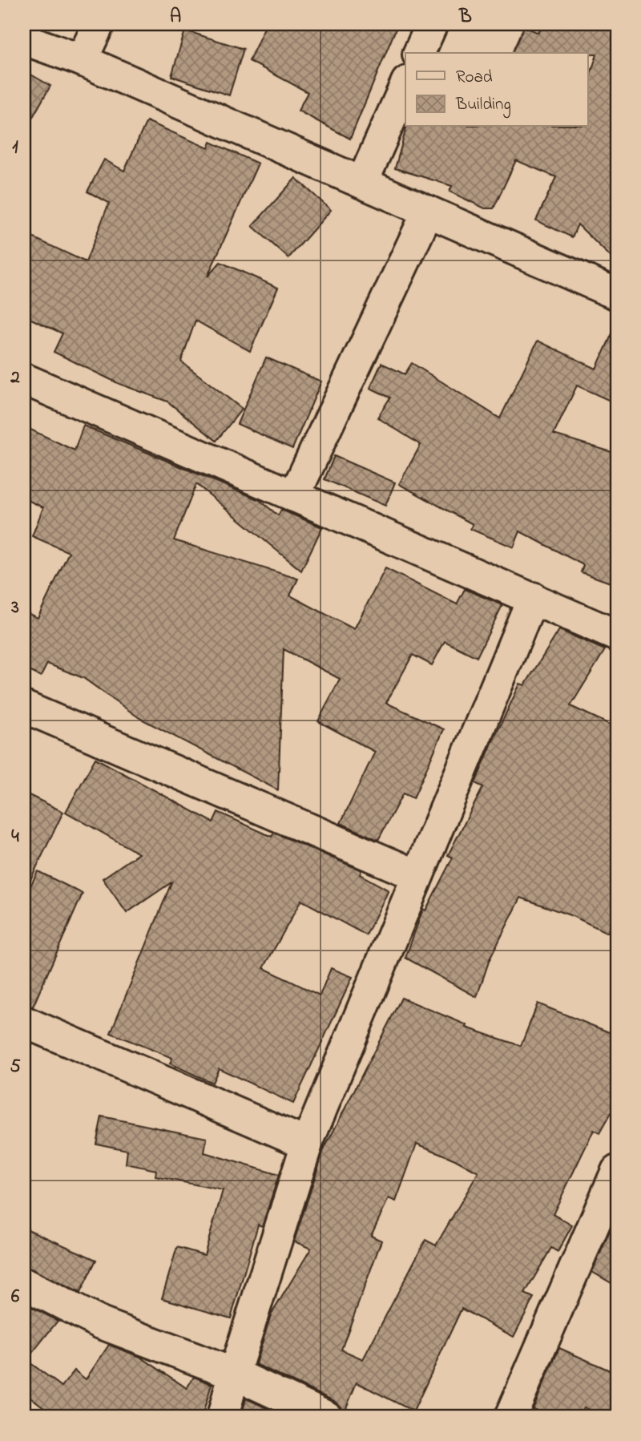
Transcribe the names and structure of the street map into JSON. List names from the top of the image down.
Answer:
{
  "legend": ["Road", "Building"],
  "grid": {
    "columns": ["A", "B"],
    "rows": [
      "1",
      "2",
      "3",
      "4",
      "5",
      "6"
    ]
  }
}
